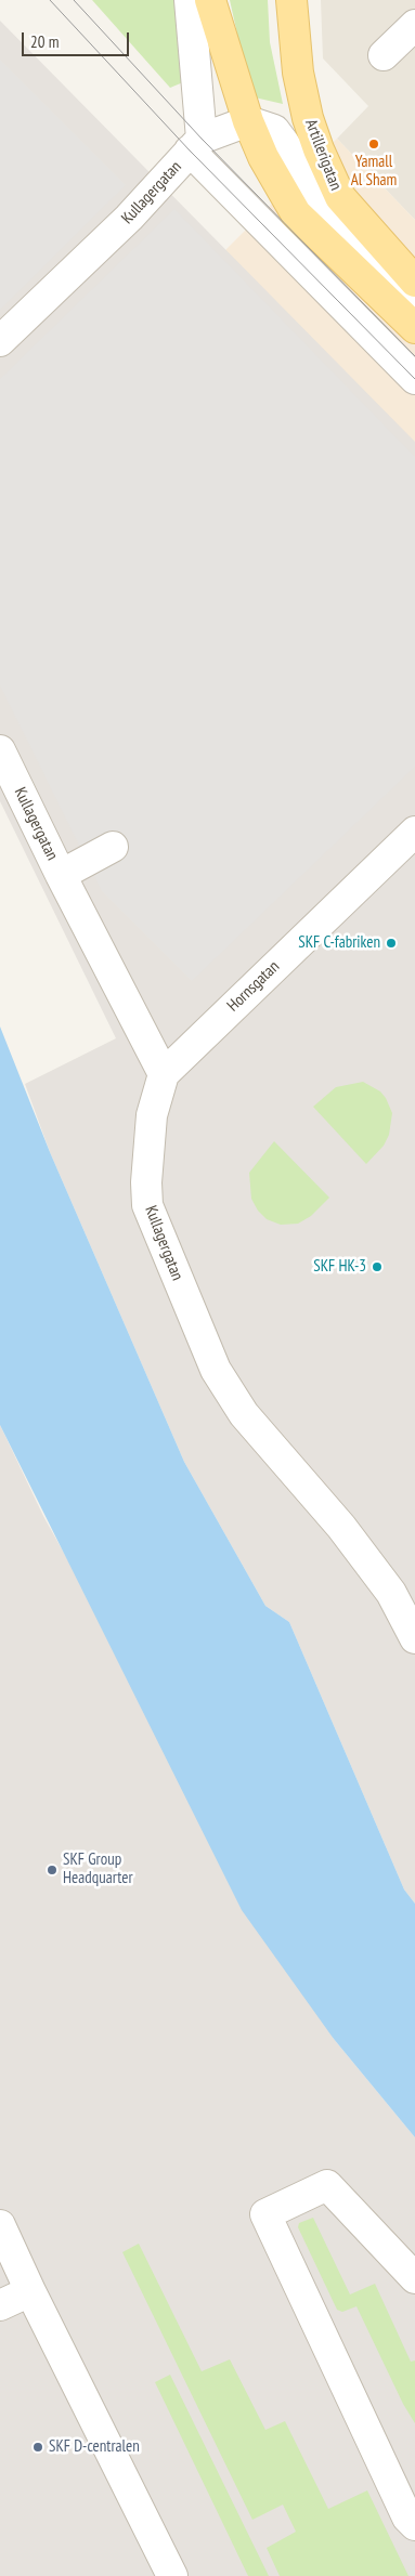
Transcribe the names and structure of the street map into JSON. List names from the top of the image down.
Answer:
{
  "streets": {
    "main road": ["Artillerigatan"],
    "street": ["Kullagergatan", "Hornsgatan"]
  },
  "crossings": [
    ["Kullagergatan", "Hornsgatan"]
  ],
  "places": [
    "Yamall Al Sham",
    "SKF C-fabriken",
    "SKF HK-3",
    "SKF Group Headquarter",
    "SKF D-centralen"
  ],
  "scale_bar": "20 m"
}
